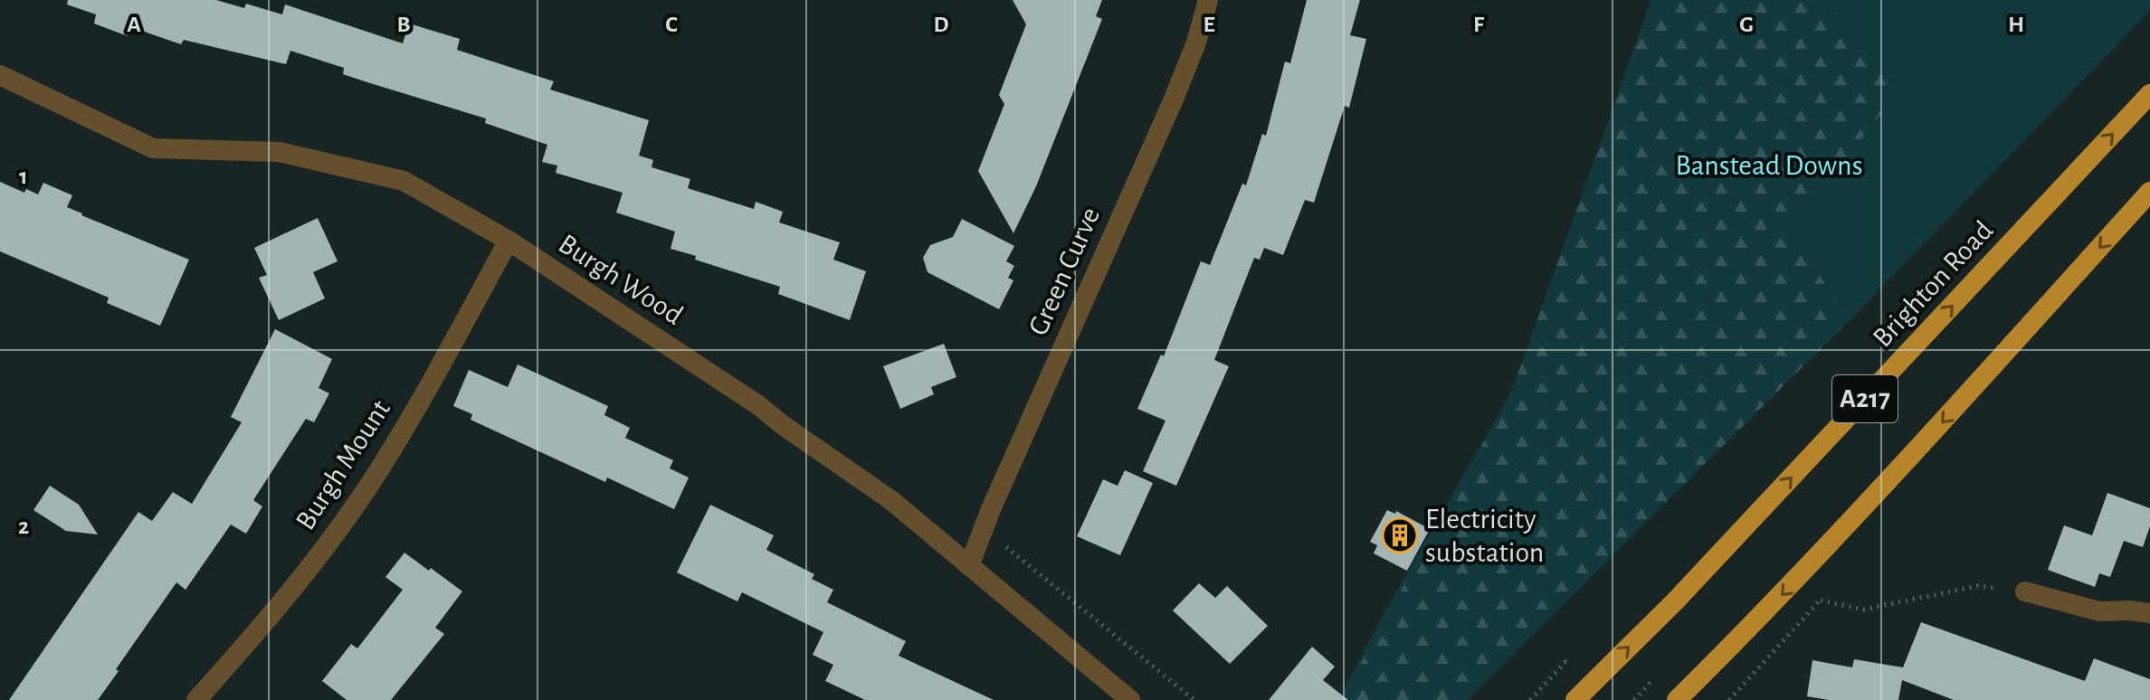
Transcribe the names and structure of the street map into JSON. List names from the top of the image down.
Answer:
{
  "streets": {
    "highway": ["Brighton Road", "A217"],
    "street": ["Green Curve", "Burgh Wood", "Burgh Mount"]
  },
  "crossings": [
    ["Green Curve", "Burgh Wood"],
    ["Burgh Wood", "Burgh Mount"]
  ],
  "parks": ["Banstead Downs"],
  "places": {
    "building": ["Electricity substation"]
  },
  "grid": {
    "columns": [
      "A",
      "B",
      "C",
      "D",
      "E",
      "F",
      "G",
      "H"
    ],
    "rows": ["1", "2"]
  }
}
